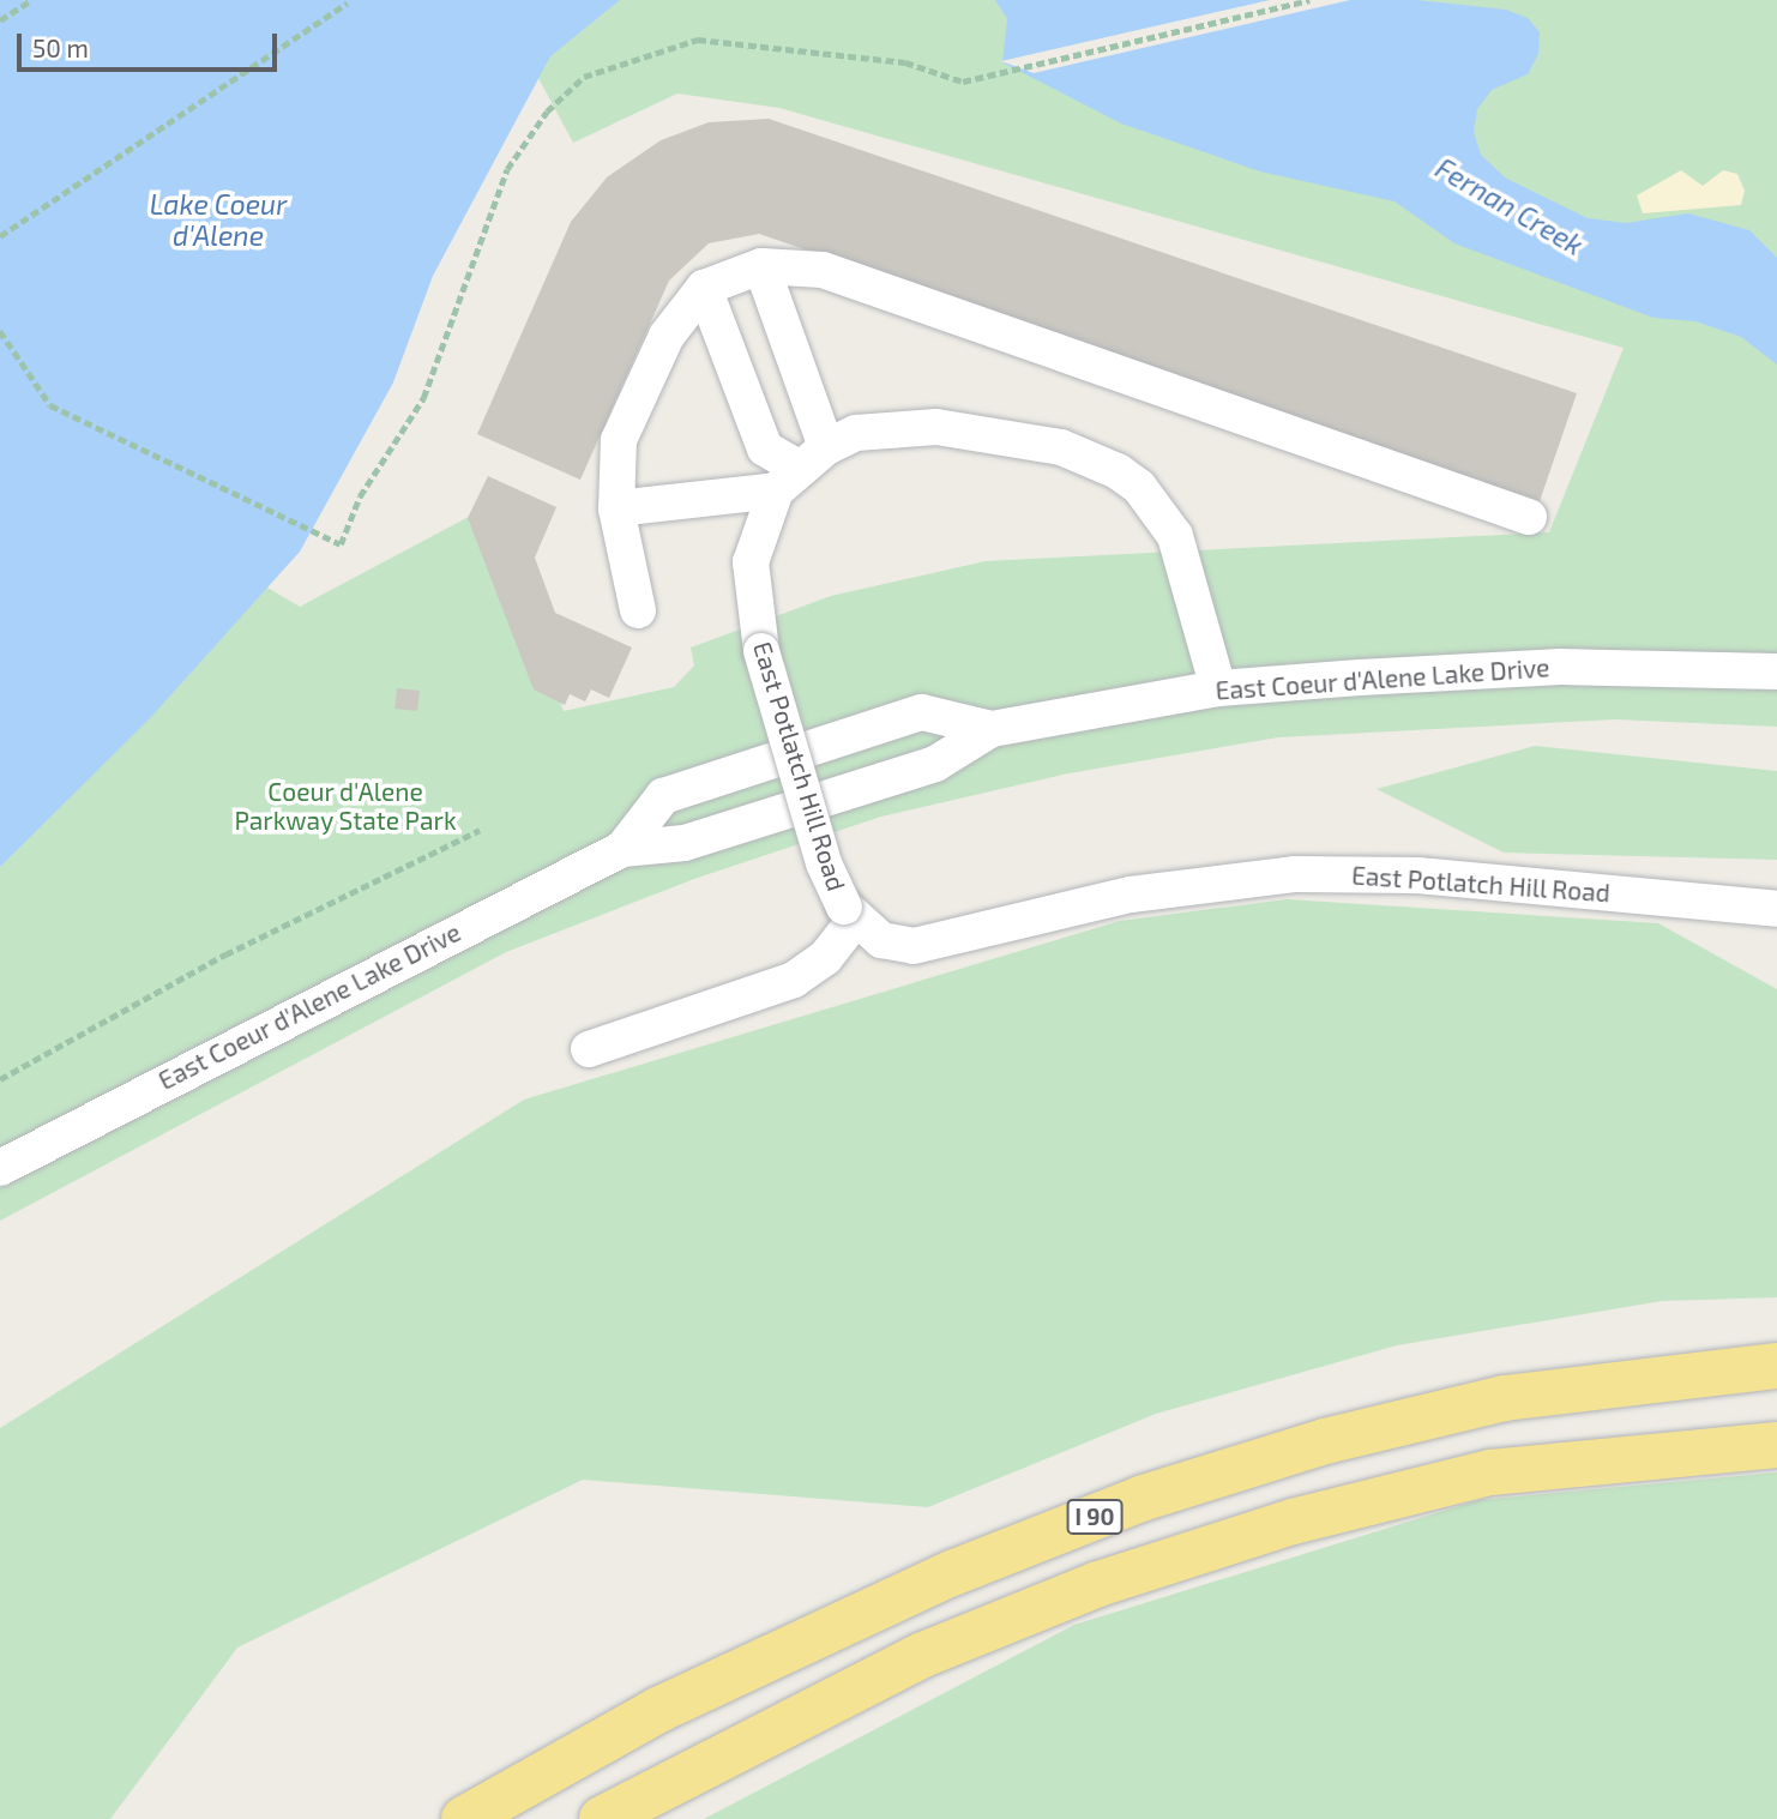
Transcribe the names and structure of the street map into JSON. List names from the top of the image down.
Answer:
{
  "streets": {
    "highway": ["I 90"],
    "street": ["East Coeur d'Alene Lake Drive", "East Potlatch Hill Road"]
  },
  "water": ["Lake Coeur d'Alene", "Fernan Creek"],
  "parks": ["Coeur d'Alene Parkway State Park"],
  "scale_bar": "50 m"
}
